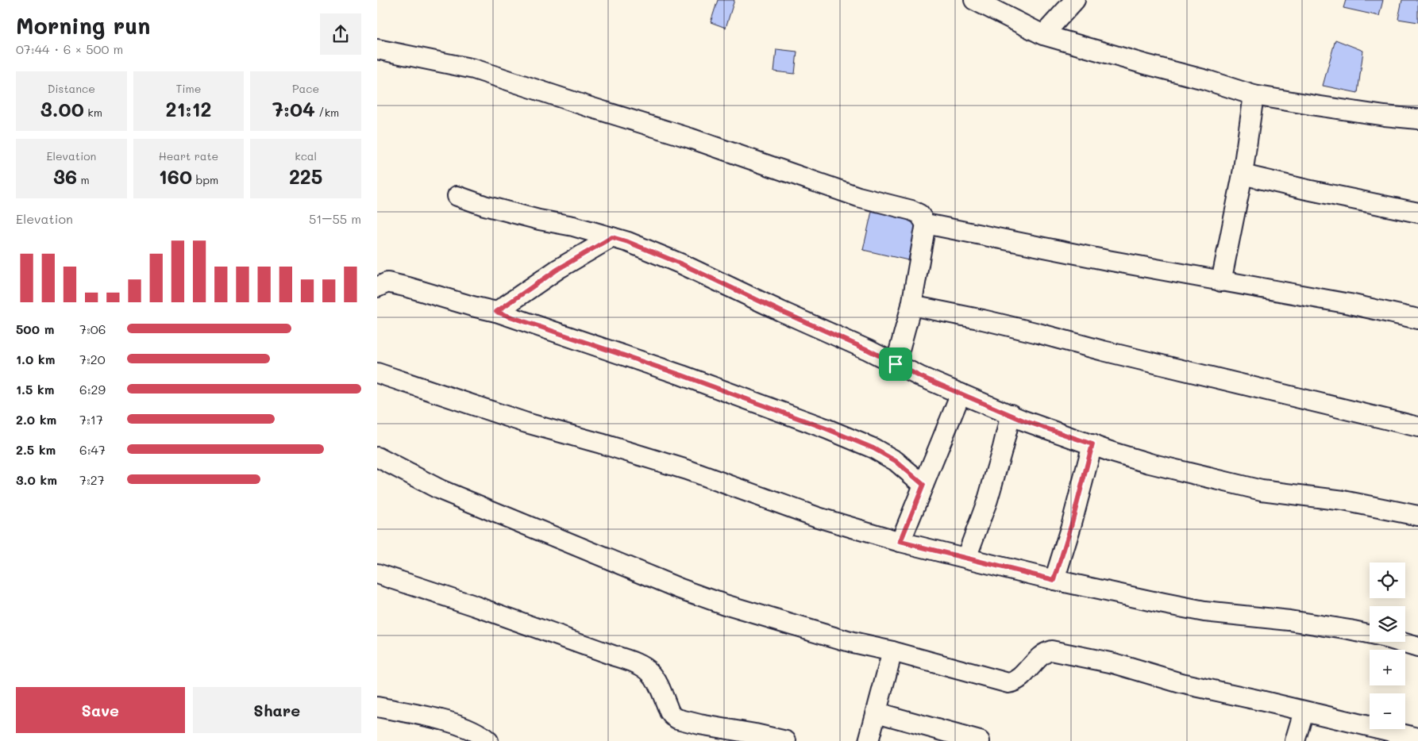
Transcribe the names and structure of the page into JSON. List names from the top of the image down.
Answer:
{
  "page": {
    "heading": ["Morning run", "07:44 · 6 × 500 m"],
    "stats": [
      ["Distance", "3.00 km"],
      ["Time", "21:12"],
      ["Pace", "7:04 /km"],
      ["Elevation", "36 m"],
      ["Heart rate", "160 bpm"],
      ["kcal", "225"]
    ],
    "chart": ["Elevation", "51–55 m"],
    "list": [
      {
        "name": "500 m",
        "note": "7:06"
      },
      {
        "name": "1.0 km",
        "note": "7:20"
      },
      {
        "name": "1.5 km",
        "note": "6:29"
      },
      {
        "name": "2.0 km",
        "note": "7:17"
      },
      {
        "name": "2.5 km",
        "note": "6:47"
      },
      {
        "name": "3.0 km",
        "note": "7:27"
      }
    ],
    "map_buttons": ["+", "−"],
    "buttons": ["Save", "Share"]
  }
}
